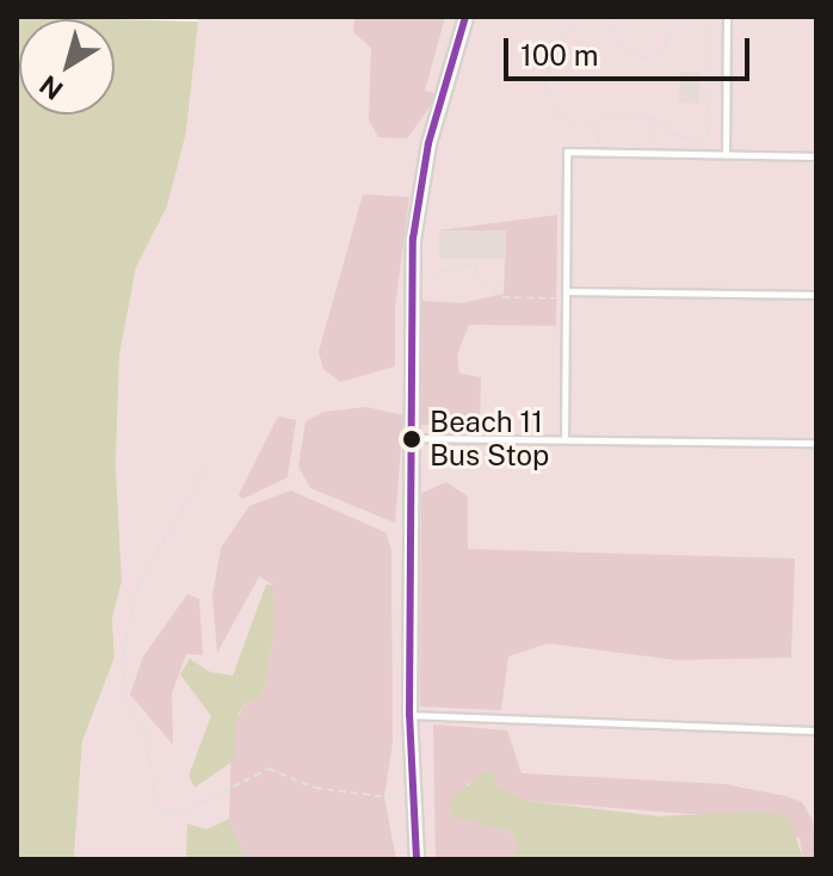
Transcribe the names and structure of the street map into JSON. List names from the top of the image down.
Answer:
{
  "places": ["Beach 11 Bus Stop"],
  "scale_bar": "100 m",
  "north": "bottom left"
}
